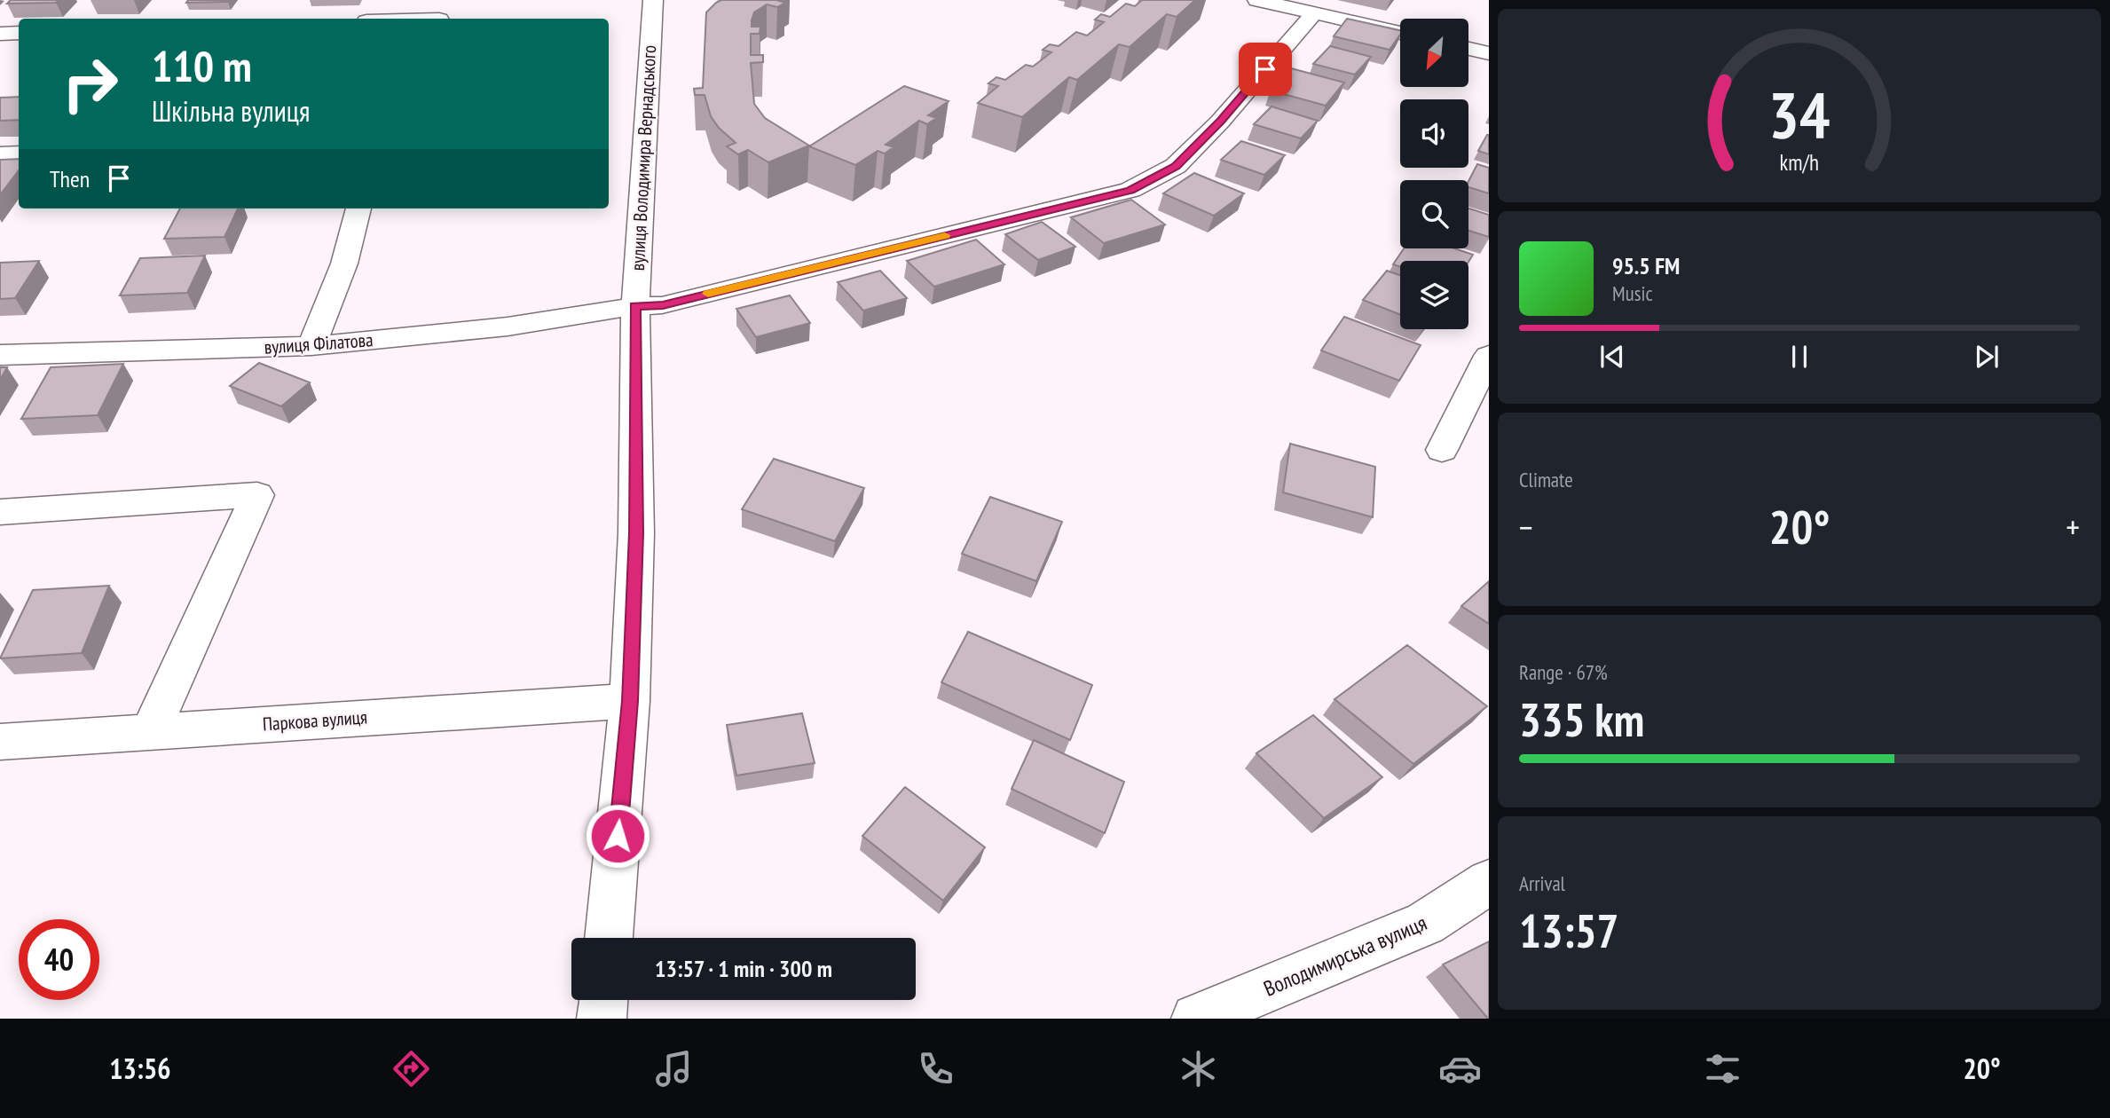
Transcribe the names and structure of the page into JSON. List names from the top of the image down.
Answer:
{
  "streets": {
    "street": [
      "вулиця Володимира Вернадського",
      "вулиця Філатова",
      "Паркова вулиця",
      "Володимирська вулиця"
    ]
  },
  "crossings": [
    ["вулиця Володимира Вернадського", "вулиця Філатова"],
    ["вулиця Володимира Вернадського", "Паркова вулиця"]
  ],
  "north": "bottom left",
  "page": {
    "turn": ["110 m", "Шкільна вулиця"],
    "then": "Then",
    "song": ["95.5 FM", "Music"],
    "tile": [
      "Climate",
      ["Range · 67%", "335 km"],
      ["Arrival", "13:57"]
    ],
    "heat": ["−", "20°", "+"],
    "limit": "40",
    "trip": "13:57 · 1 min · 300 m",
    "tabs": ["13:56", "20°"],
    "gauge": ["34", "km/h"]
  }
}
